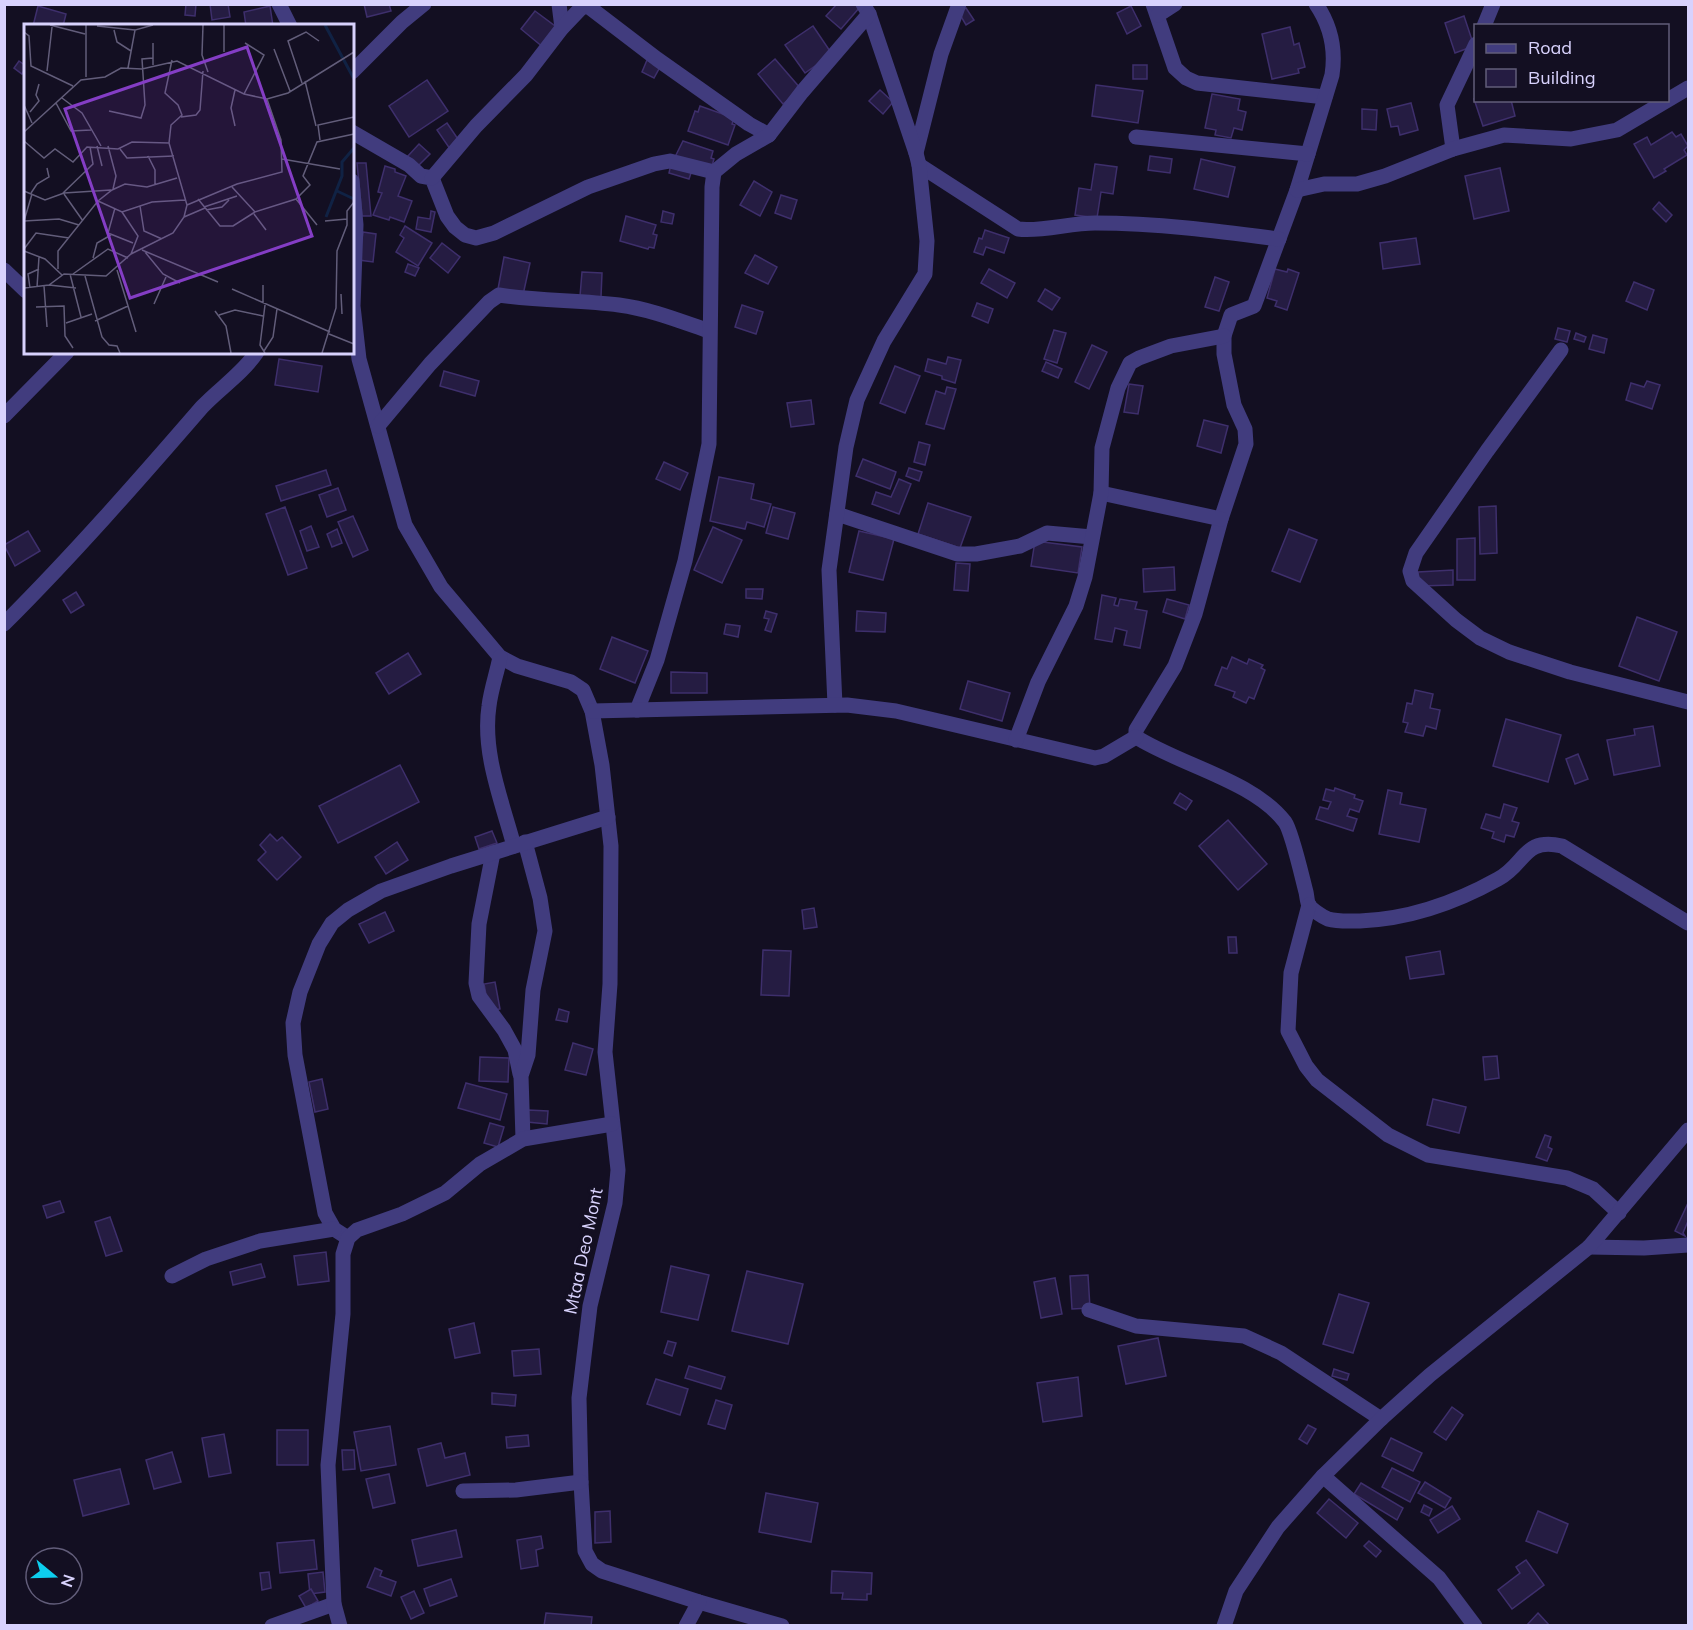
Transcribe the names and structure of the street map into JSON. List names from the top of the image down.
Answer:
{
  "streets": {
    "street": ["Mtaa Deo Mont"]
  },
  "legend": ["Road", "Building"],
  "north": "right"
}
